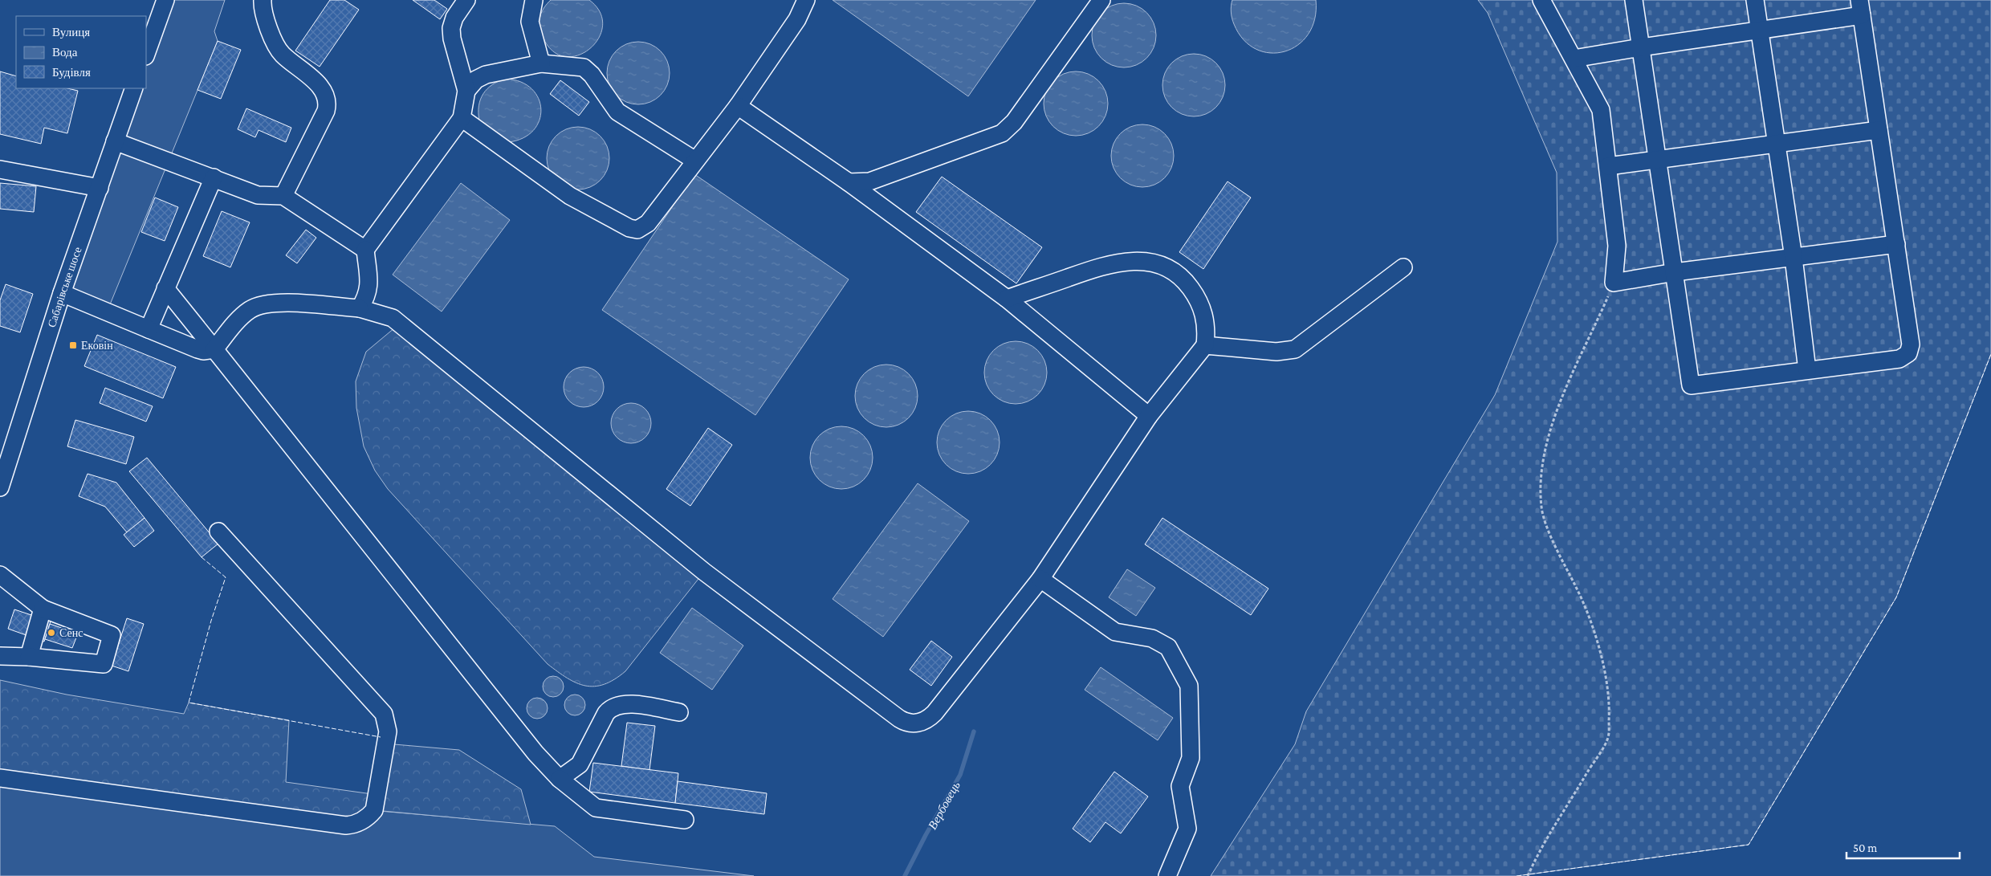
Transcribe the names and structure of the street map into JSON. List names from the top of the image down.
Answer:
{
  "streets": {
    "street": ["Сабарівське шосе"]
  },
  "water": ["Вербовець"],
  "places": {
    "transit": ["Ековін"],
    "other": ["Сенс"]
  },
  "legend": ["Вулиця", "Вода", "Будівля"],
  "scale_bar": "50 m"
}
